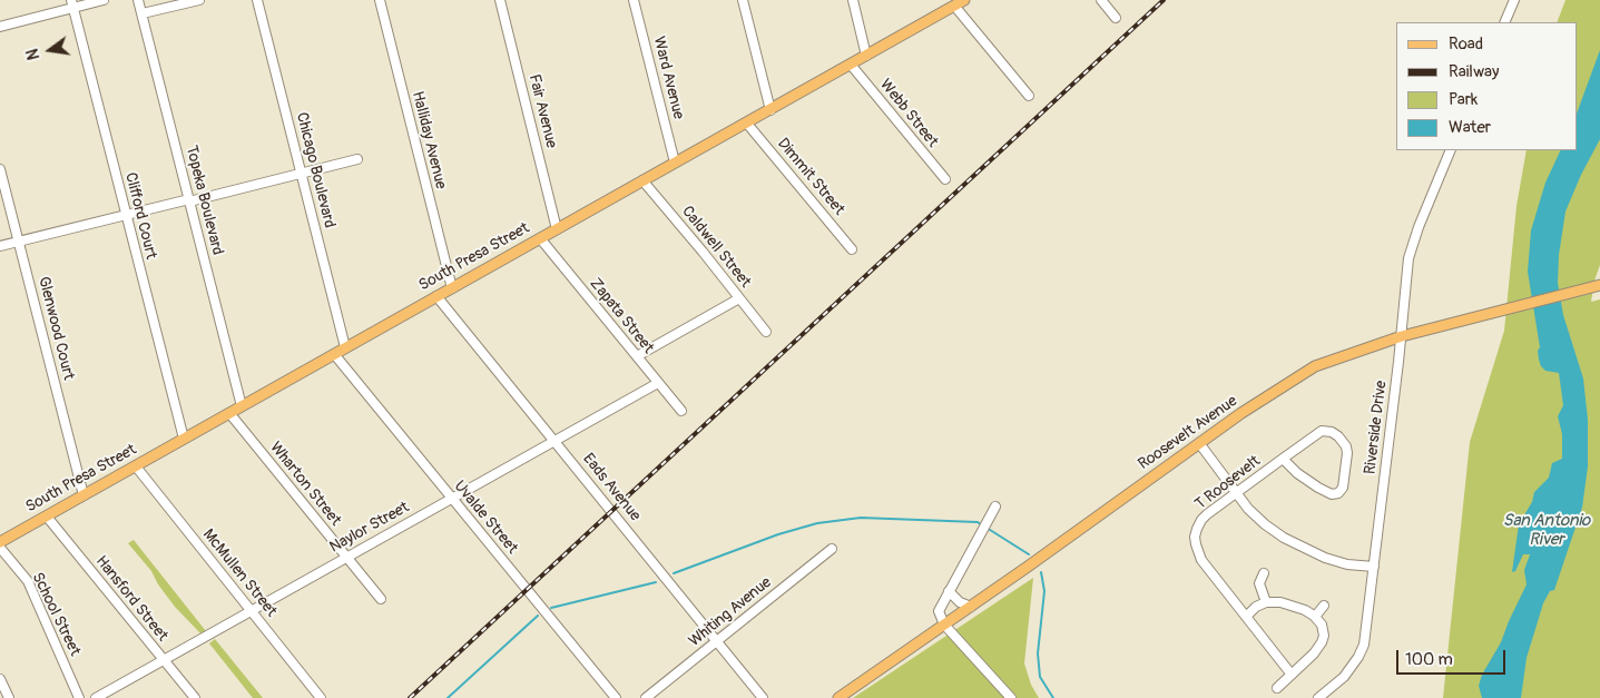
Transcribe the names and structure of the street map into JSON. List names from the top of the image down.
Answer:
{
  "streets": {
    "main road": ["South Presa Street", "Roosevelt Avenue"],
    "street": [
      "Ward Avenue",
      "Fair Avenue",
      "Webb Street",
      "Halliday Avenue",
      "Chicago Boulevard",
      "Dimmit Street",
      "Topeka Boulevard",
      "Clifford Court",
      "Caldwell Street",
      "Zapata Street",
      "Glenwood Court",
      "Riverside Drive",
      "T Roosevelt",
      "Wharton Street",
      "Eads Avenue",
      "Uvalde Street",
      "Naylor Street",
      "McMullen Street",
      "Hansford Street",
      "Whiting Avenue",
      "School Street"
    ]
  },
  "crossings": [
    ["Ward Avenue", "South Presa Street"],
    ["Fair Avenue", "South Presa Street"],
    ["Webb Street", "South Presa Street"],
    ["Halliday Avenue", "South Presa Street"],
    ["Chicago Boulevard", "South Presa Street"],
    ["Dimmit Street", "South Presa Street"],
    ["Topeka Boulevard", "South Presa Street"],
    ["Clifford Court", "South Presa Street"],
    ["Caldwell Street", "South Presa Street"],
    ["South Presa Street", "Zapata Street"],
    ["South Presa Street", "Glenwood Court"],
    ["South Presa Street", "Wharton Street"],
    ["South Presa Street", "Eads Avenue"],
    ["South Presa Street", "Uvalde Street"],
    ["South Presa Street", "McMullen Street"],
    ["South Presa Street", "Hansford Street"],
    ["Zapata Street", "Naylor Street"],
    ["Riverside Drive", "Roosevelt Avenue"],
    ["Wharton Street", "Naylor Street"],
    ["Eads Avenue", "Naylor Street"],
    ["Eads Avenue", "Whiting Avenue"],
    ["Uvalde Street", "Naylor Street"],
    ["Naylor Street", "McMullen Street"],
    ["Naylor Street", "Hansford Street"]
  ],
  "water": ["San Antonio River"],
  "legend": [
    "Road",
    "Railway",
    "Park",
    "Water"
  ],
  "scale_bar": "100 m",
  "north": "left"
}
